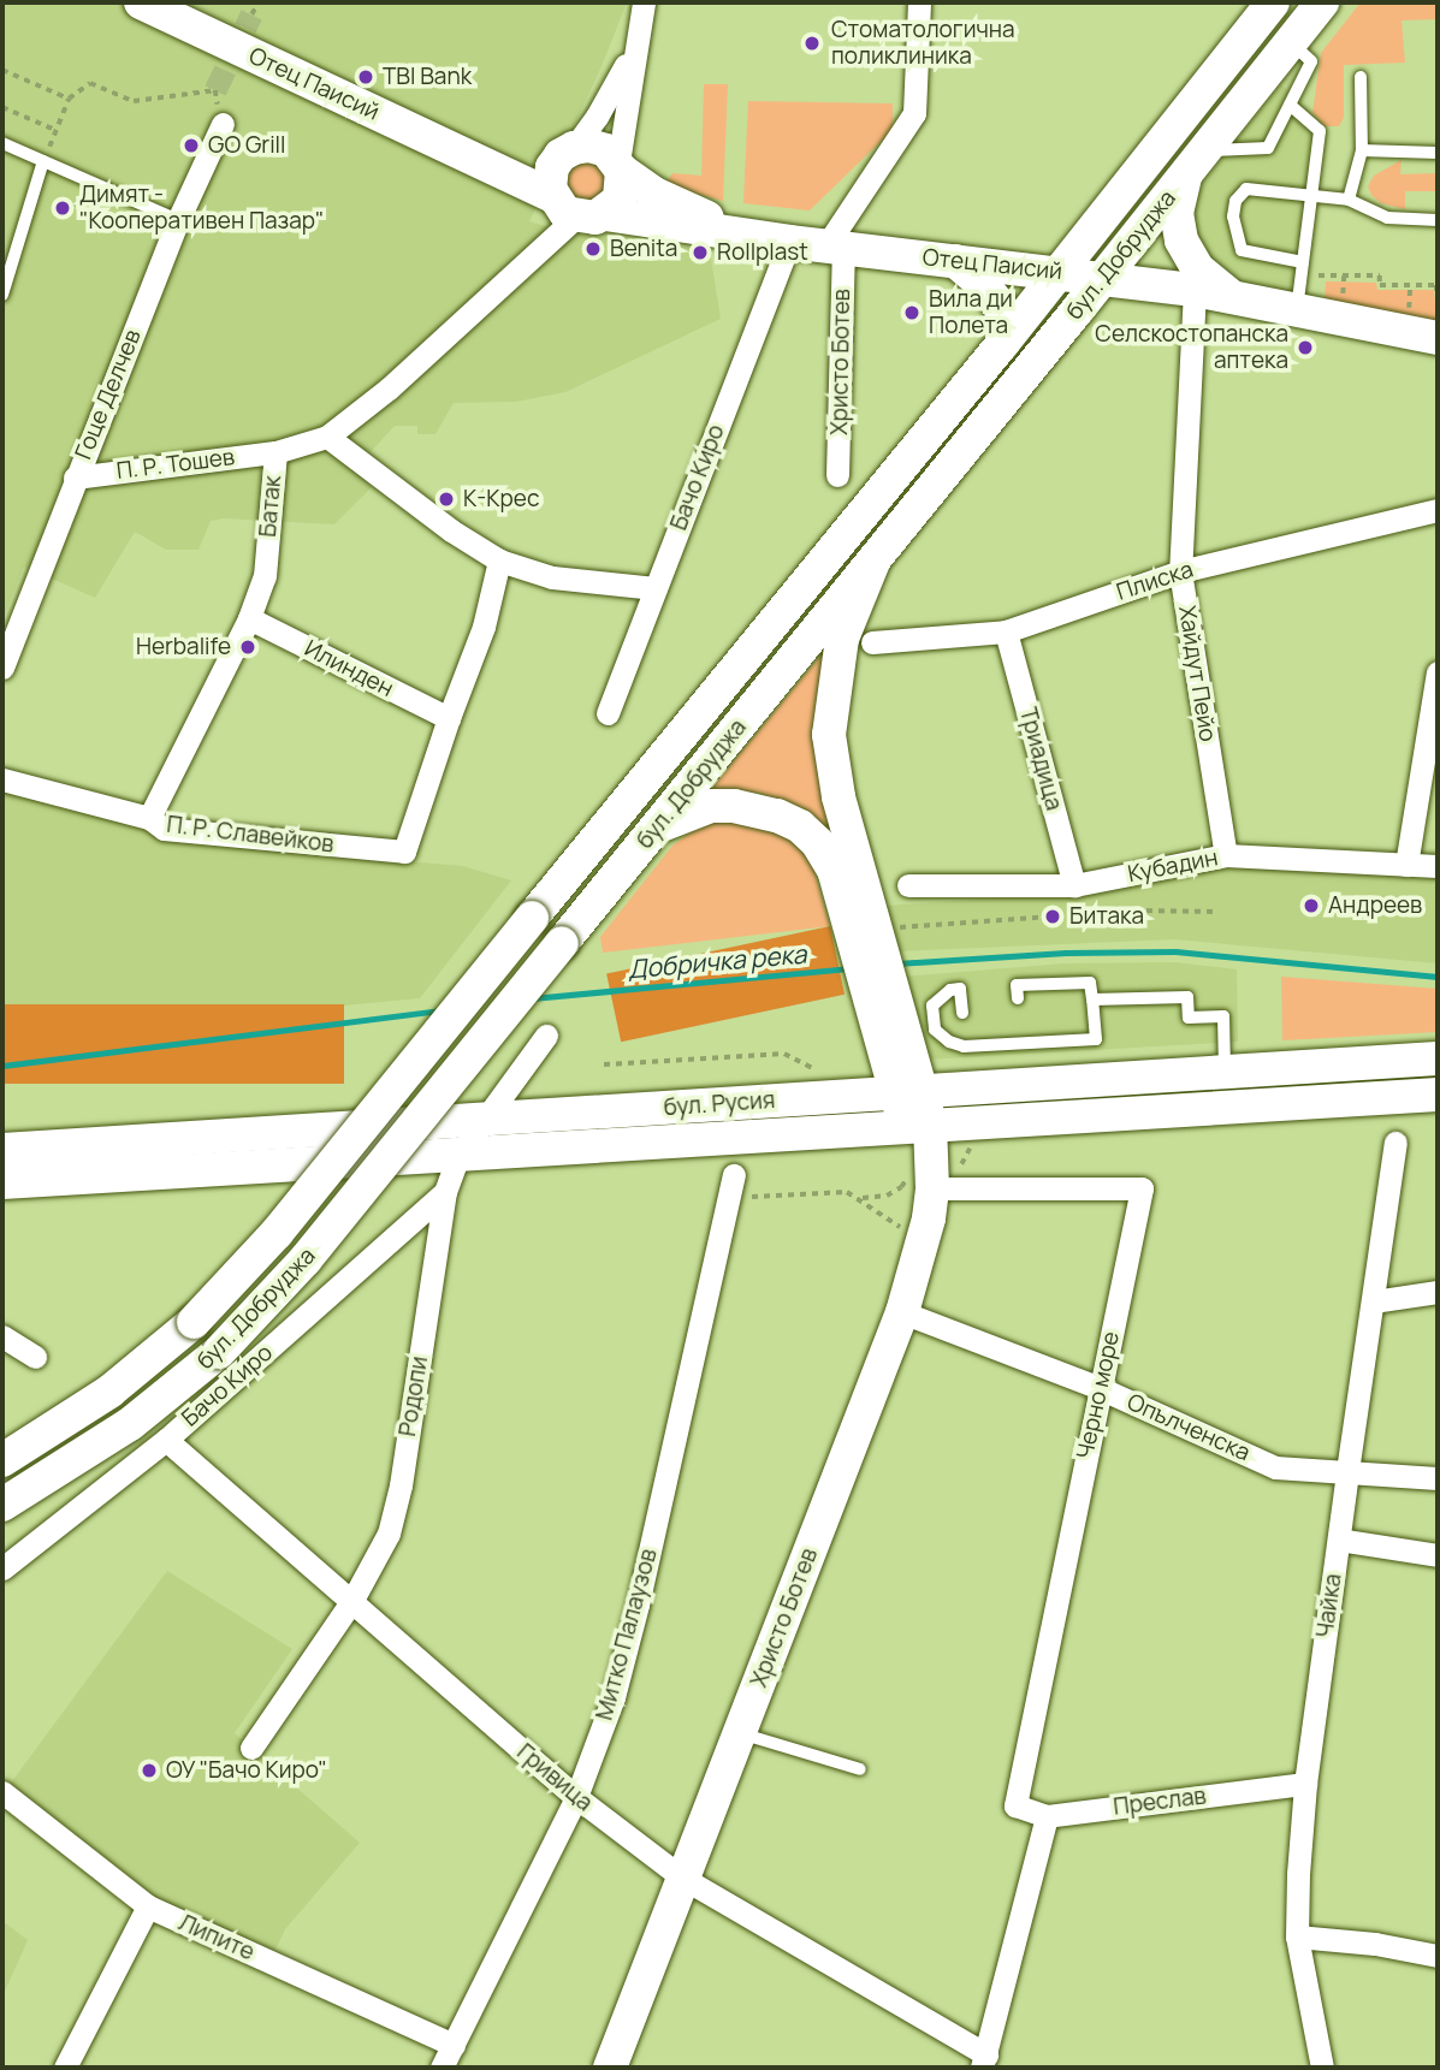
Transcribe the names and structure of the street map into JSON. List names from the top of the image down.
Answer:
{
  "streets": {
    "main road": [
      "Отец Паисий",
      "бул. Добруджа",
      "Христо Ботев",
      "бул. Русия"
    ],
    "street": [
      "Гоце Делчев",
      "П. Р. Тошев",
      "Бачо Киро",
      "Батак",
      "Плиска",
      "Илинден",
      "Хайдут Пейо",
      "Триадица",
      "П. Р. Славейков",
      "Кубадин",
      "Черно море",
      "Родопи",
      "Опълченска",
      "Чайка",
      "Митко Палаузов",
      "Гривица",
      "Преслав",
      "Липите"
    ]
  },
  "crossings": [
    ["Отец Паисий", "бул. Добруджа"],
    ["Отец Паисий", "Христо Ботев"],
    ["Отец Паисий", "Бачо Киро"],
    ["Отец Паисий", "Батак"],
    ["Отец Паисий", "Хайдут Пейо"],
    ["Христо Ботев", "бул. Русия"],
    ["Христо Ботев", "Черно море"],
    ["Христо Ботев", "Опълченска"],
    ["Христо Ботев", "Гривица"],
    ["Гоце Делчев", "П. Р. Тошев"],
    ["П. Р. Тошев", "Батак"],
    ["Бачо Киро", "Родопи"],
    ["Бачо Киро", "Гривица"],
    ["Батак", "Илинден"],
    ["Батак", "П. Р. Славейков"],
    ["Плиска", "Хайдут Пейо"],
    ["Плиска", "Триадица"],
    ["Илинден", "П. Р. Славейков"],
    ["Хайдут Пейо", "Кубадин"],
    ["Триадица", "Кубадин"],
    ["бул. Русия", "Родопи"],
    ["Черно море", "Опълченска"],
    ["Черно море", "Преслав"],
    ["Родопи", "Гривица"],
    ["Опълченска", "Чайка"],
    ["Чайка", "Преслав"],
    ["Митко Палаузов", "Гривица"],
    ["Митко Палаузов", "Липите"]
  ],
  "water": ["Добричка река"],
  "places": [
    "Стоматологична поликлиника",
    "TBI Bank",
    "GO Grill",
    "Димят - \"Кооперативен Пазар\"",
    "Benita",
    "Rollplast",
    "Вила ди Полета",
    "Селскостопанска аптека",
    "К-Крес",
    "Herbalife",
    "Андреев",
    "Битака",
    "ОУ \"Бачо Киро\""
  ]
}
